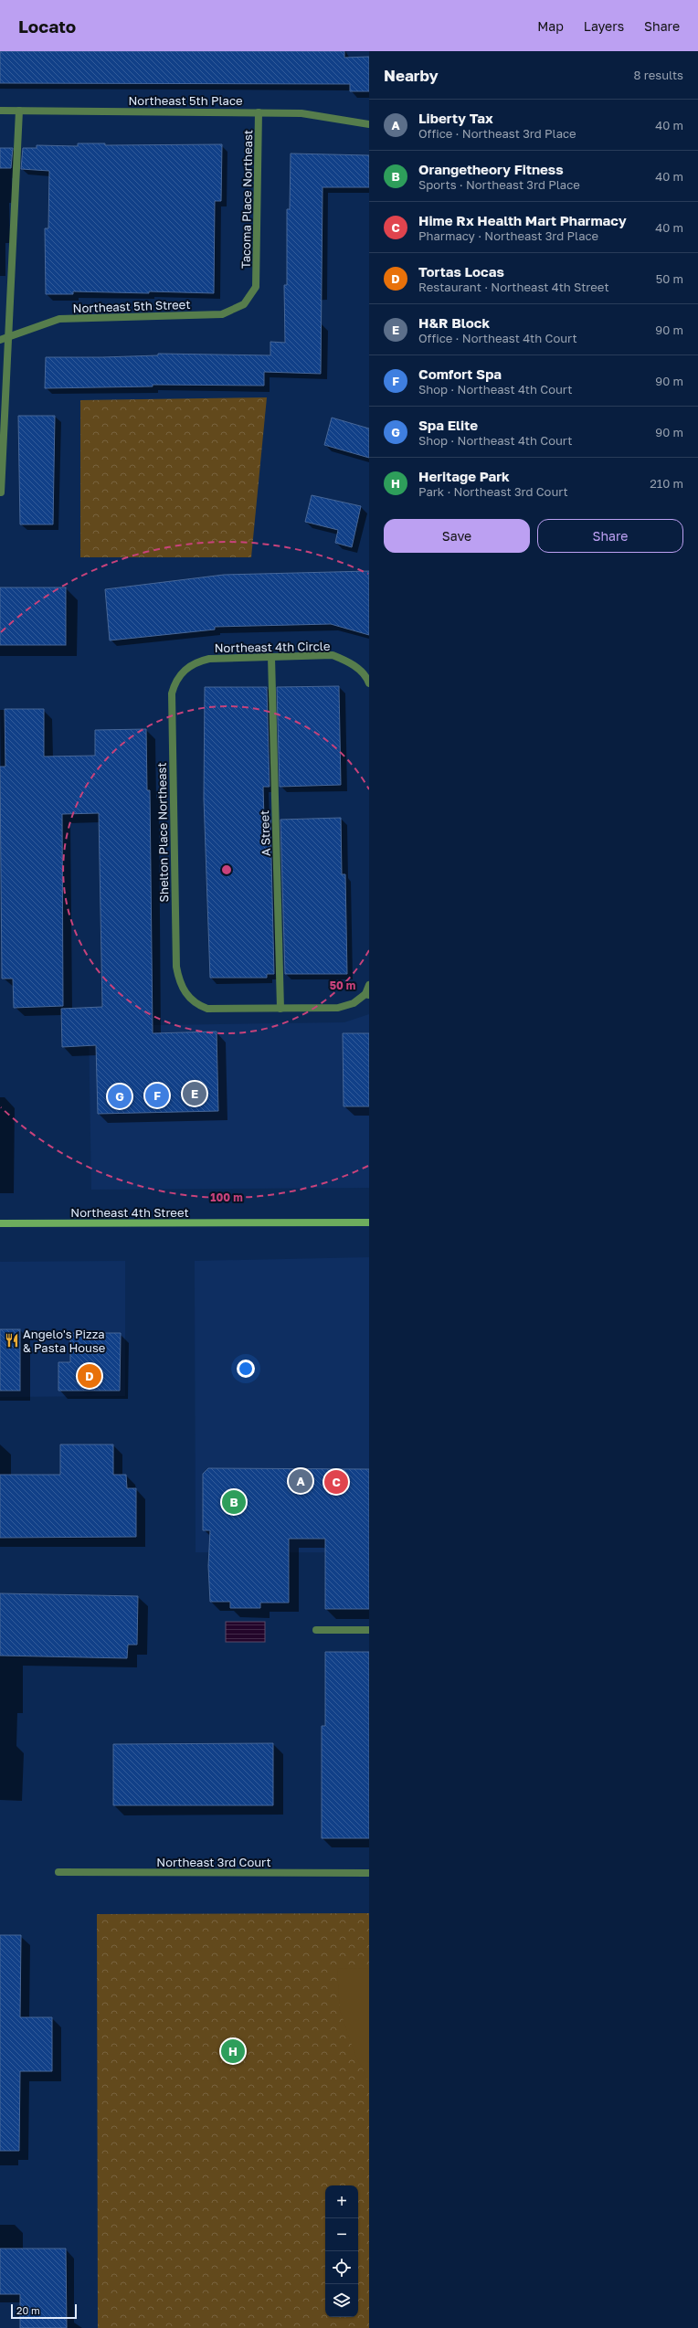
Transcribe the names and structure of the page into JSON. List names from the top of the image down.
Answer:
{
  "streets": {
    "main road": ["Northeast 4th Street"],
    "street": [
      "Northeast 5th Place",
      "Tacoma Place Northeast",
      "Northeast 5th Street",
      "Northeast 4th Circle",
      "Shelton Place Northeast",
      "A Street",
      "Northeast 3rd Court"
    ]
  },
  "crossings": [
    ["Northeast 5th Place", "Tacoma Place Northeast"],
    ["Tacoma Place Northeast", "Northeast 5th Street"],
    ["Northeast 4th Circle", "Shelton Place Northeast"],
    ["Northeast 4th Circle", "A Street"],
    ["Shelton Place Northeast", "A Street"]
  ],
  "places": {
    "restaurant": ["Angelo's Pizza & Pasta House"]
  },
  "scale_bar": "20 m",
  "page": {
    "header": "Locato",
    "nav": ["Map", "Layers", "Share"],
    "heading": ["Nearby", "8 results"],
    "list": [
      {
        "mark": "A",
        "name": "Liberty Tax",
        "note": "Office · Northeast 3rd Place",
        "value": "40 m"
      },
      {
        "mark": "B",
        "name": "Orangetheory Fitness",
        "note": "Sports · Northeast 3rd Place",
        "value": "40 m"
      },
      {
        "mark": "C",
        "name": "Hime Rx Health Mart Pharmacy",
        "note": "Pharmacy · Northeast 3rd Place",
        "value": "40 m"
      },
      {
        "mark": "D",
        "name": "Tortas Locas",
        "note": "Restaurant · Northeast 4th Street",
        "value": "50 m"
      },
      {
        "mark": "E",
        "name": "H&R Block",
        "note": "Office · Northeast 4th Court",
        "value": "90 m"
      },
      {
        "mark": "F",
        "name": "Comfort Spa",
        "note": "Shop · Northeast 4th Court",
        "value": "90 m"
      },
      {
        "mark": "G",
        "name": "Spa Elite",
        "note": "Shop · Northeast 4th Court",
        "value": "90 m"
      },
      {
        "mark": "H",
        "name": "Heritage Park",
        "note": "Park · Northeast 3rd Court",
        "value": "210 m"
      }
    ],
    "buttons": ["Save", "Share"],
    "pins": [
      "E",
      "F",
      "G",
      "D",
      "A",
      "C",
      "B",
      "H"
    ],
    "map_buttons": ["+", "−"],
    "scale": "20 m"
  },
  "rings": ["50 m", "100 m"]
}
